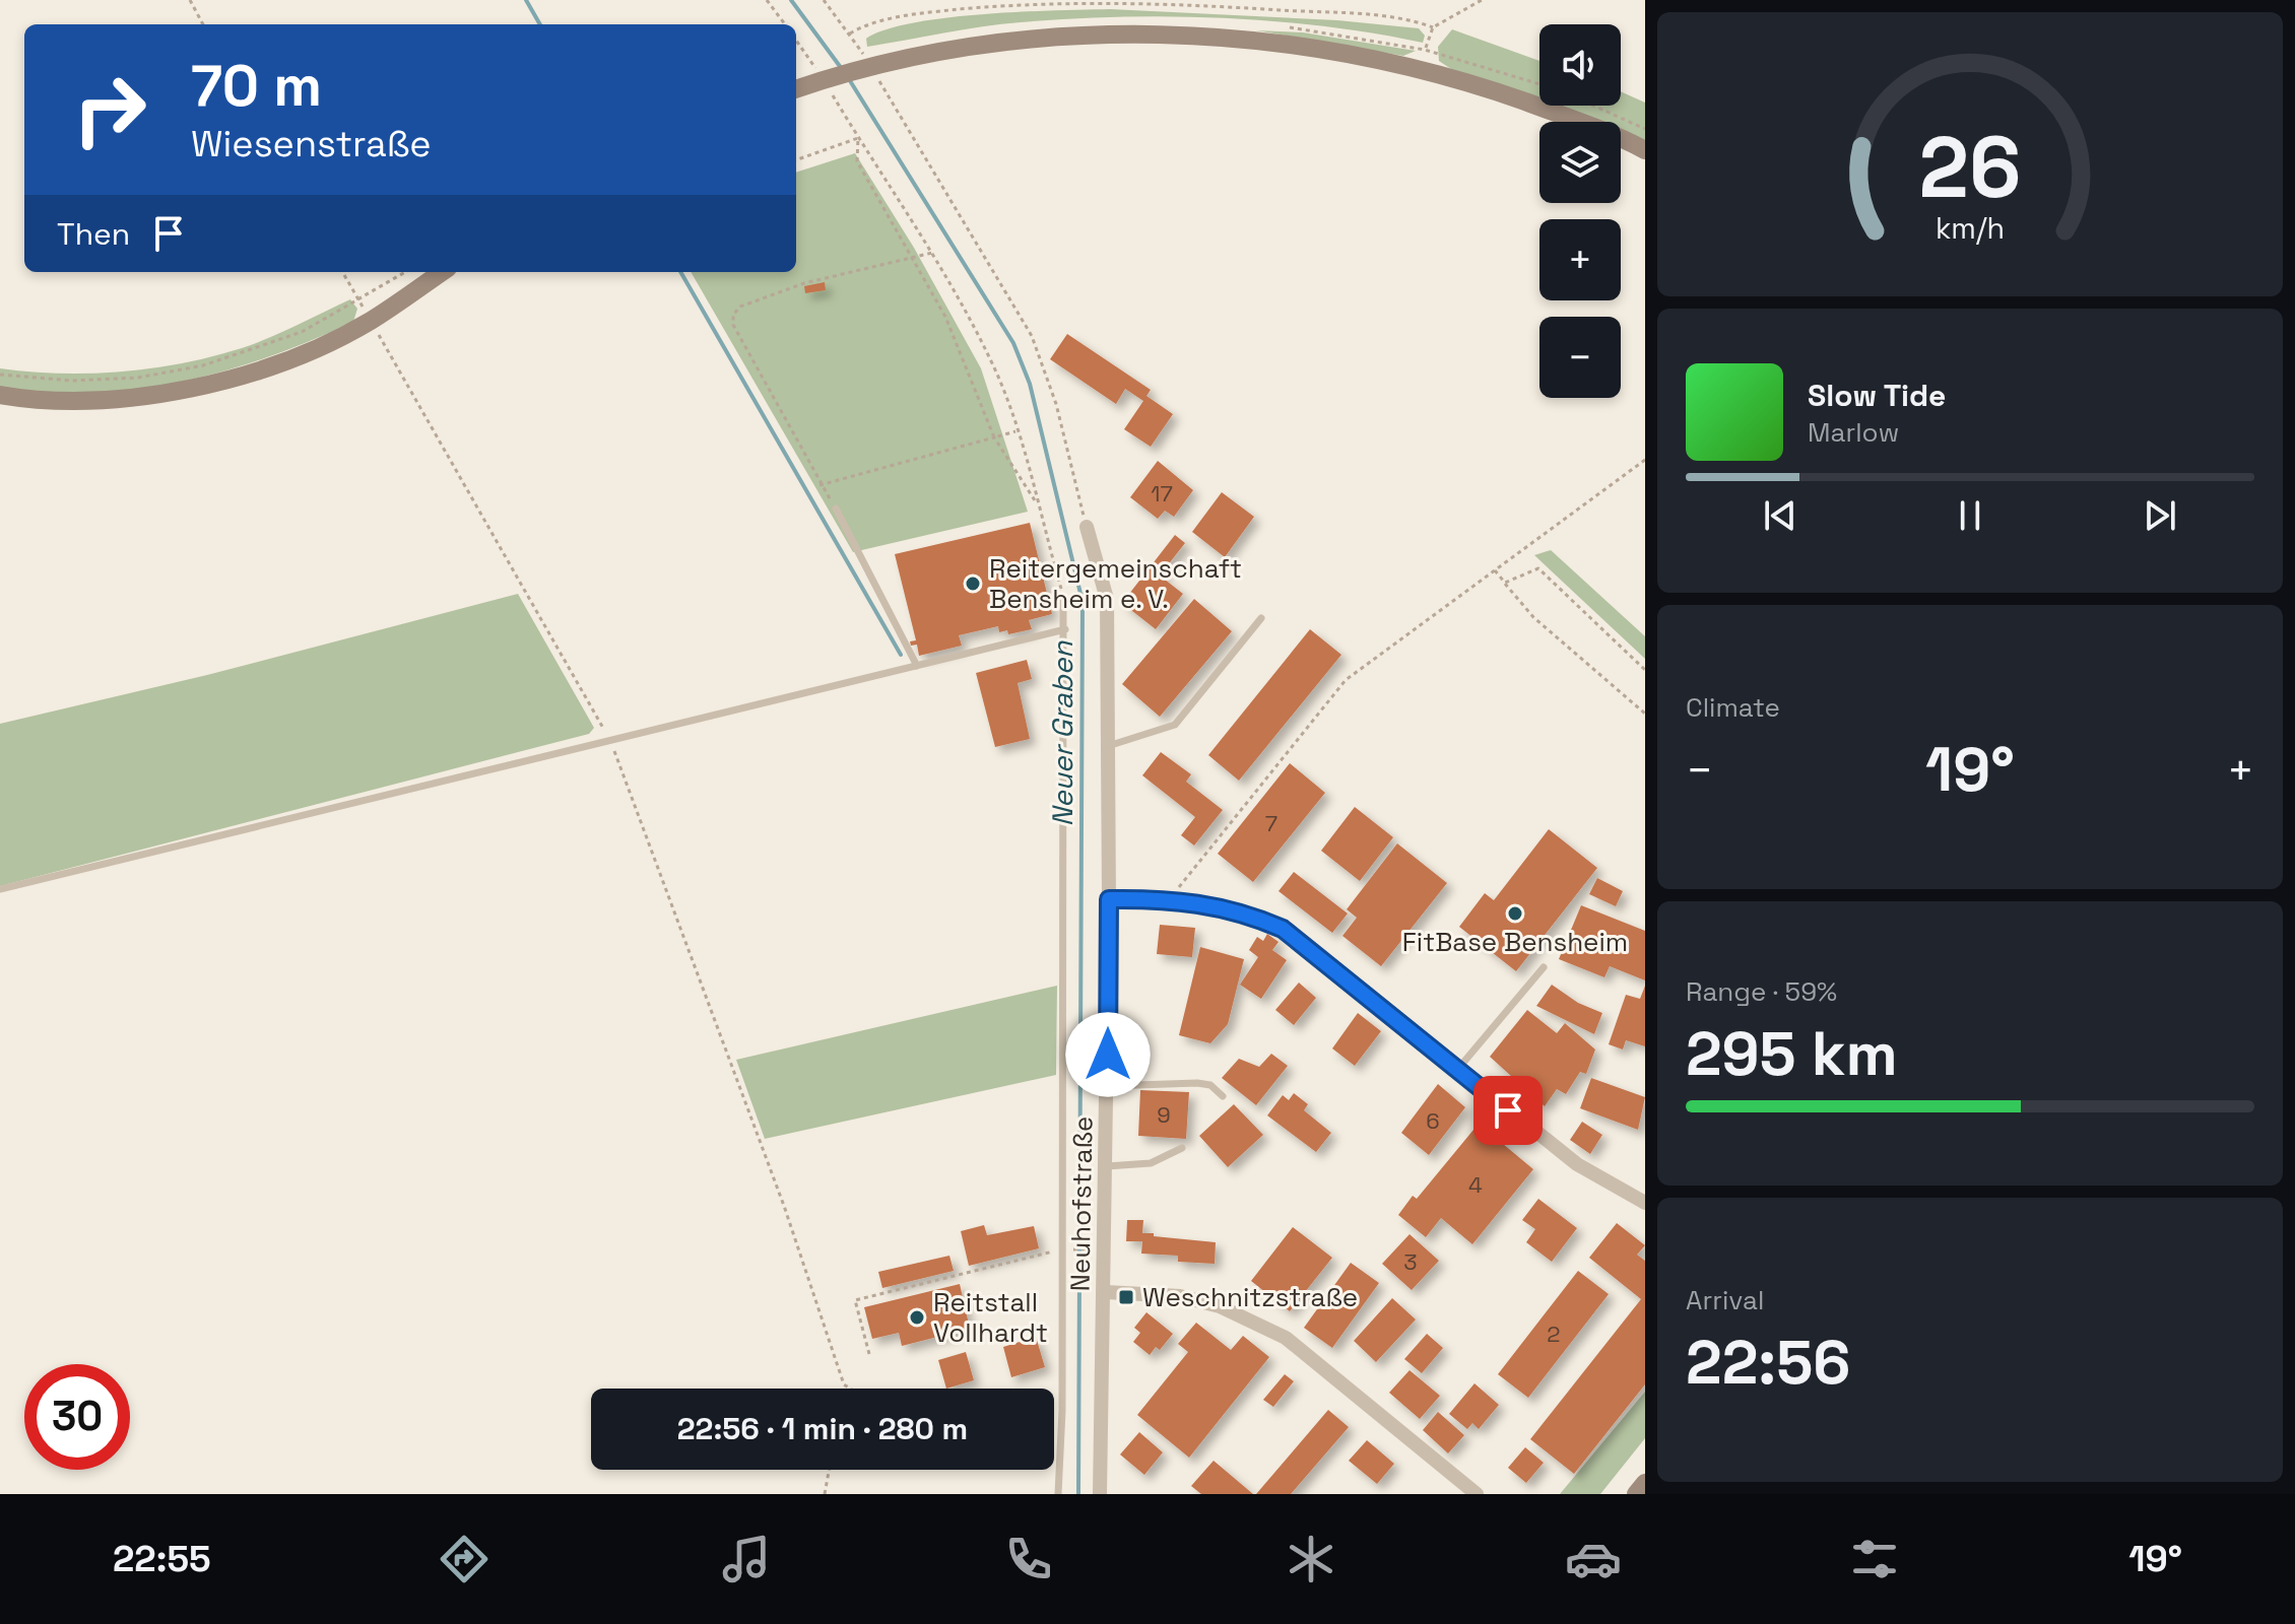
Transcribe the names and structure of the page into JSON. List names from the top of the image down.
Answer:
{
  "streets": {
    "street": ["Neuhofstraße"]
  },
  "water": ["Neuer Graben"],
  "places": {
    "other": ["Reitergemeinschaft Bensheim e. V.", "FitBase Bensheim", "Reitstall Vollhardt"],
    "transit": ["Weschnitzstraße"]
  },
  "house_numbers": [
    "17",
    "7",
    "9",
    "6",
    "4",
    "3",
    "2"
  ],
  "page": {
    "map_buttons": ["+", "−"],
    "turn": ["70 m", "Wiesenstraße"],
    "then": "Then",
    "song": ["Slow Tide", "Marlow"],
    "tile": [
      "Climate",
      ["Range · 59%", "295 km"],
      ["Arrival", "22:56"]
    ],
    "heat": ["−", "19°", "+"],
    "limit": "30",
    "trip": "22:56 · 1 min · 280 m",
    "tabs": ["22:55", "19°"],
    "gauge": ["26", "km/h"]
  }
}
